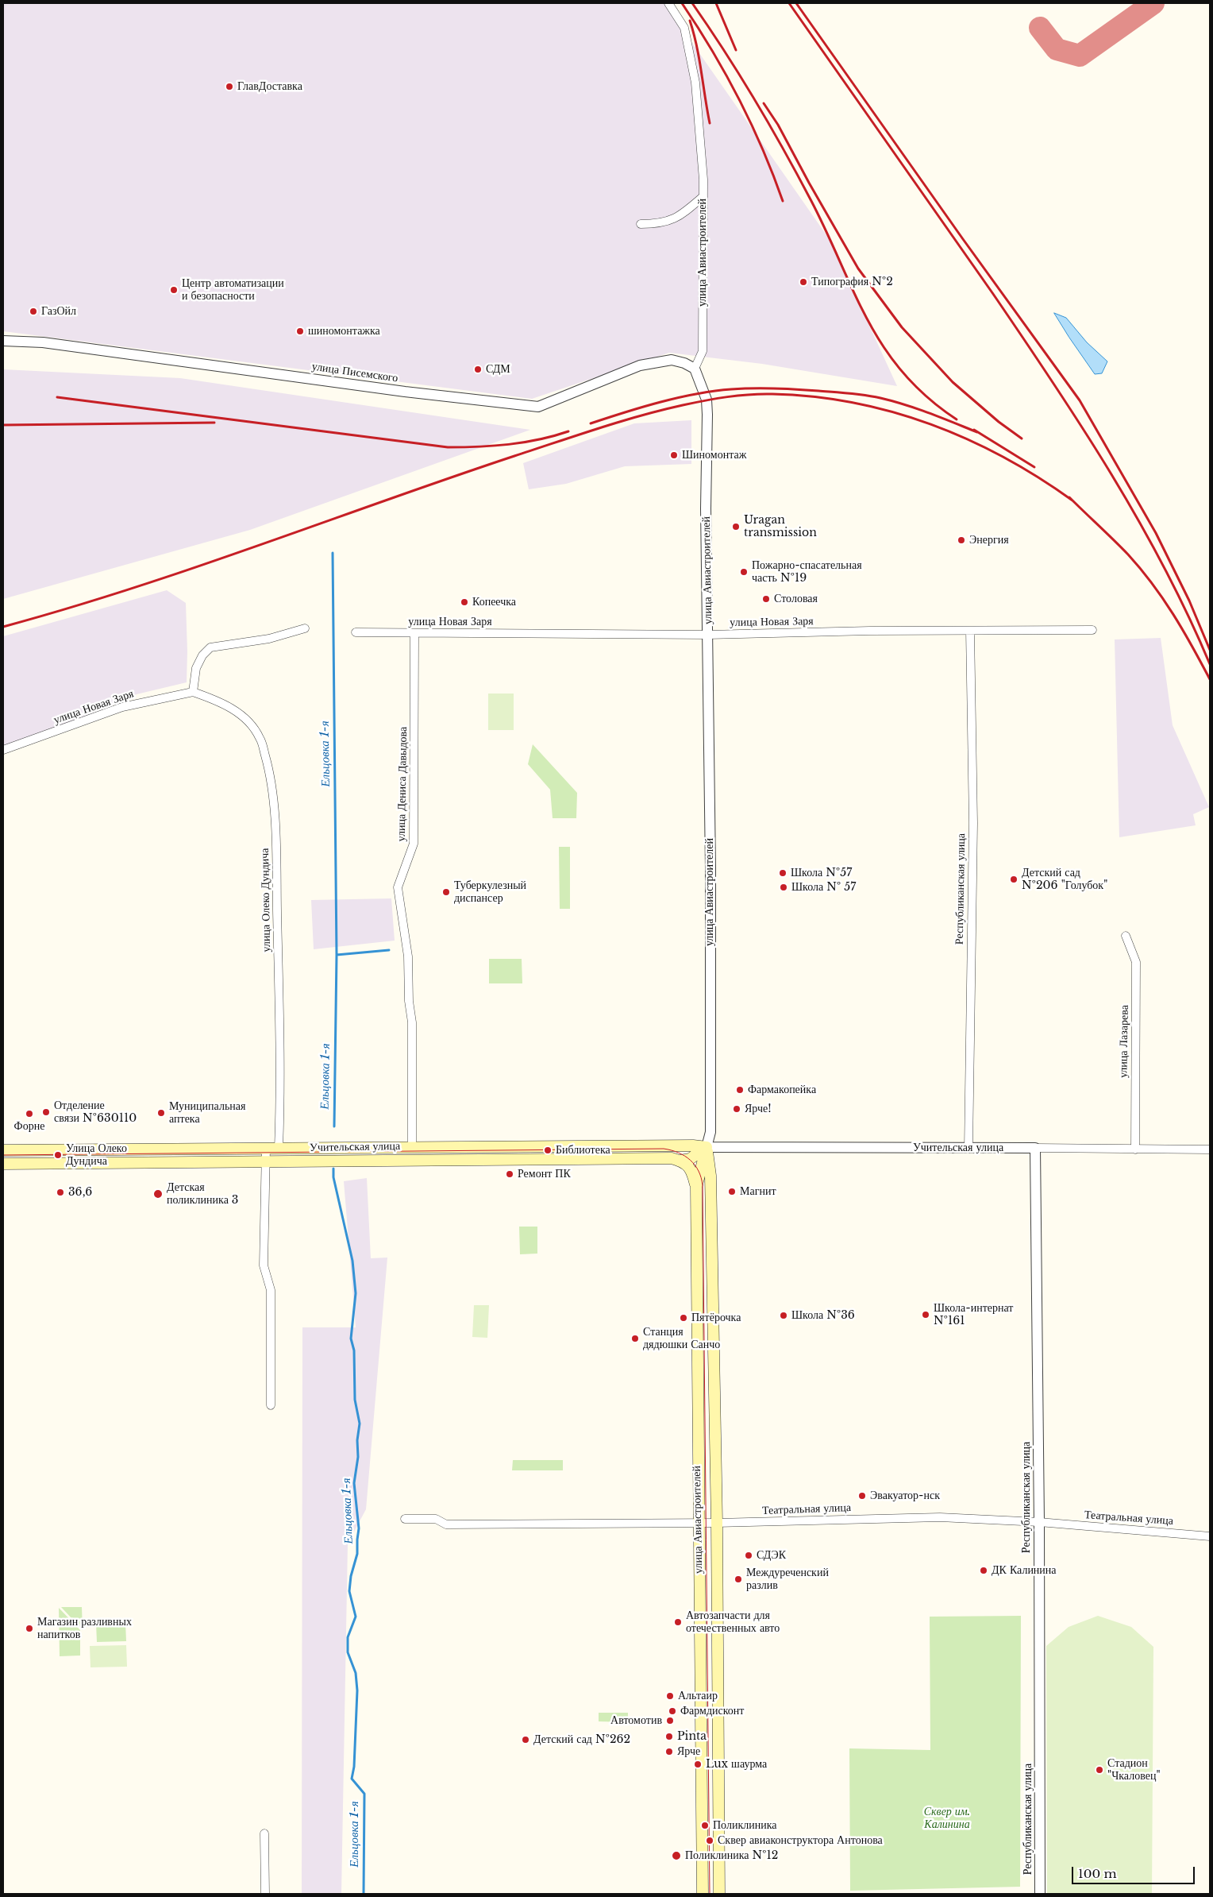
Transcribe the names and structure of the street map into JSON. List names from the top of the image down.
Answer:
{
  "streets": {
    "main road": ["улица Авиастроителей", "Учительская улица"],
    "street": [
      "улица Писемского",
      "улица Новая Заря",
      "улица Дениса Давыдова",
      "Республиканская улица",
      "улица Олеко Дундича",
      "улица Лазарева",
      "Театральная улица"
    ]
  },
  "crossings": [
    ["улица Авиастроителей", "улица Писемского"],
    ["улица Авиастроителей", "улица Новая Заря"],
    ["улица Авиастроителей", "Учительская улица"],
    ["улица Авиастроителей", "Театральная улица"],
    ["улица Новая Заря", "улица Дениса Давыдова"],
    ["улица Новая Заря", "Республиканская улица"],
    ["улица Новая Заря", "улица Олеко Дундича"],
    ["улица Дениса Давыдова", "Учительская улица"],
    ["Республиканская улица", "Учительская улица"],
    ["Республиканская улица", "Театральная улица"],
    ["улица Олеко Дундича", "Учительская улица"],
    ["улица Лазарева", "Учительская улица"]
  ],
  "water": ["Ельцовка 1-я"],
  "parks": ["Сквер им. Калинина"],
  "places": [
    "ГлавДоставка",
    "Типография №2",
    "Центр автоматизации и безопасности",
    "ГазОйл",
    "шиномонтажка",
    "СДМ",
    "Шиномонтаж",
    "Uragan transmission",
    "Энергия",
    "Пожарно-спасательная часть №19",
    "Столовая",
    "Копеечка",
    "Школа №57",
    "Детский сад №206 \"Голубок\"",
    "Школа № 57",
    "Туберкулезный диспансер",
    "Фармакопейка",
    "Ярче!",
    "Отделение связи №630110",
    "Муниципальная аптека",
    "Форне",
    "Библиотека",
    "Улица Олеко Дундича",
    "Ремонт ПК",
    "Магнит",
    "36,6",
    "Детская поликлиника 3",
    "Школа-интернат №161",
    "Школа №36",
    "Пятёрочка",
    "Станция дядюшки Санчо",
    "Эвакуатор-нск",
    "СДЭК",
    "ДК Калинина",
    "Междуреченский разлив",
    "Автозапчасти для отечественных авто",
    "Магазин разливных напитков",
    "Альтаир",
    "Фармдисконт",
    "Автомотив",
    "Pinta",
    "Детский сад №262",
    "Ярче",
    "Lux шаурма",
    "Стадион \"Чкаловец\"",
    "Поликлиника",
    "Сквер авиаконструктора Антонова",
    "Поликлиника №12"
  ],
  "scale_bar": "100 m"
}
